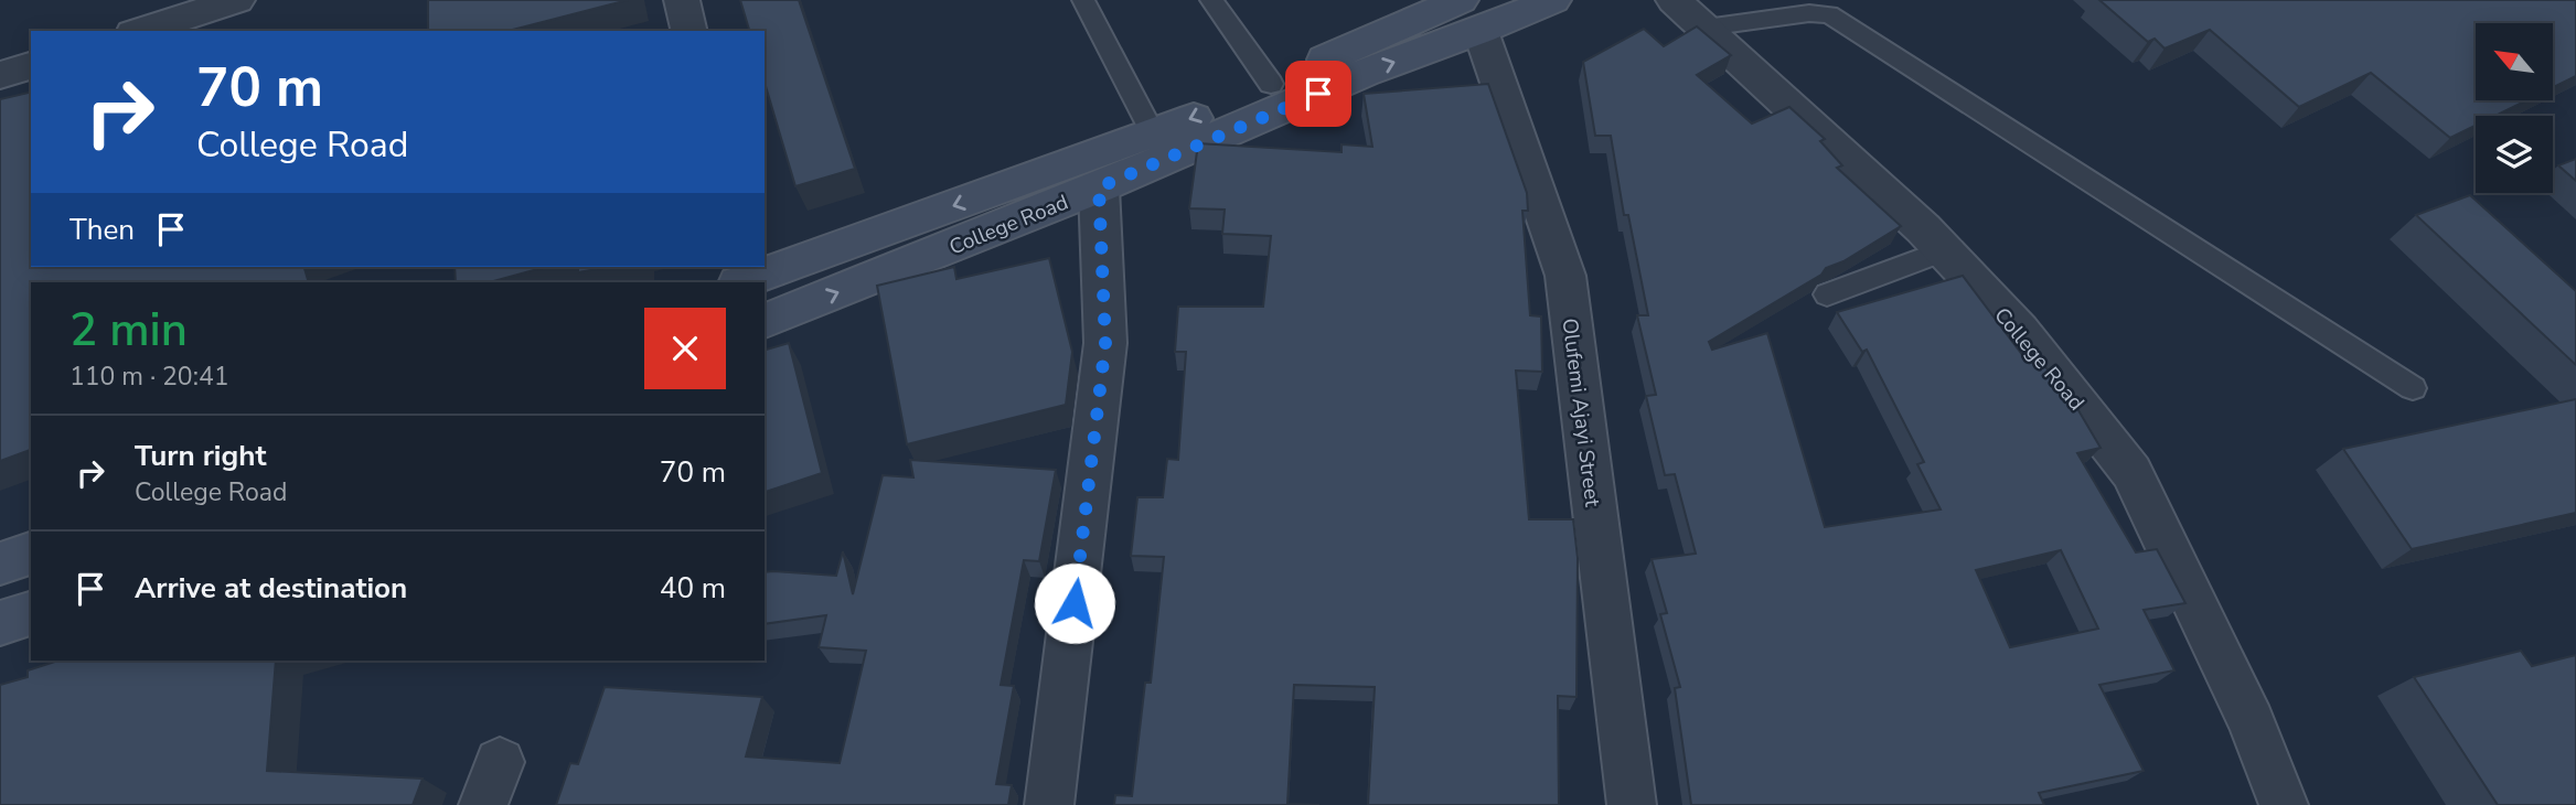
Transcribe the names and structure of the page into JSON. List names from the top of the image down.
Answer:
{
  "streets": {
    "main road": ["College Road"],
    "street": ["Olufemi Ajayi Street"]
  },
  "crossings": [
    ["College Road", "Olufemi Ajayi Street"]
  ],
  "north": "top left",
  "page": {
    "turn": ["70 m", "College Road"],
    "then": "Then",
    "heading": ["2 min", "110 m · 20:41"],
    "list": [
      {
        "name": "Turn right",
        "note": "College Road",
        "value": "70 m"
      },
      {
        "name": "Arrive at destination",
        "value": "40 m"
      }
    ]
  }
}
